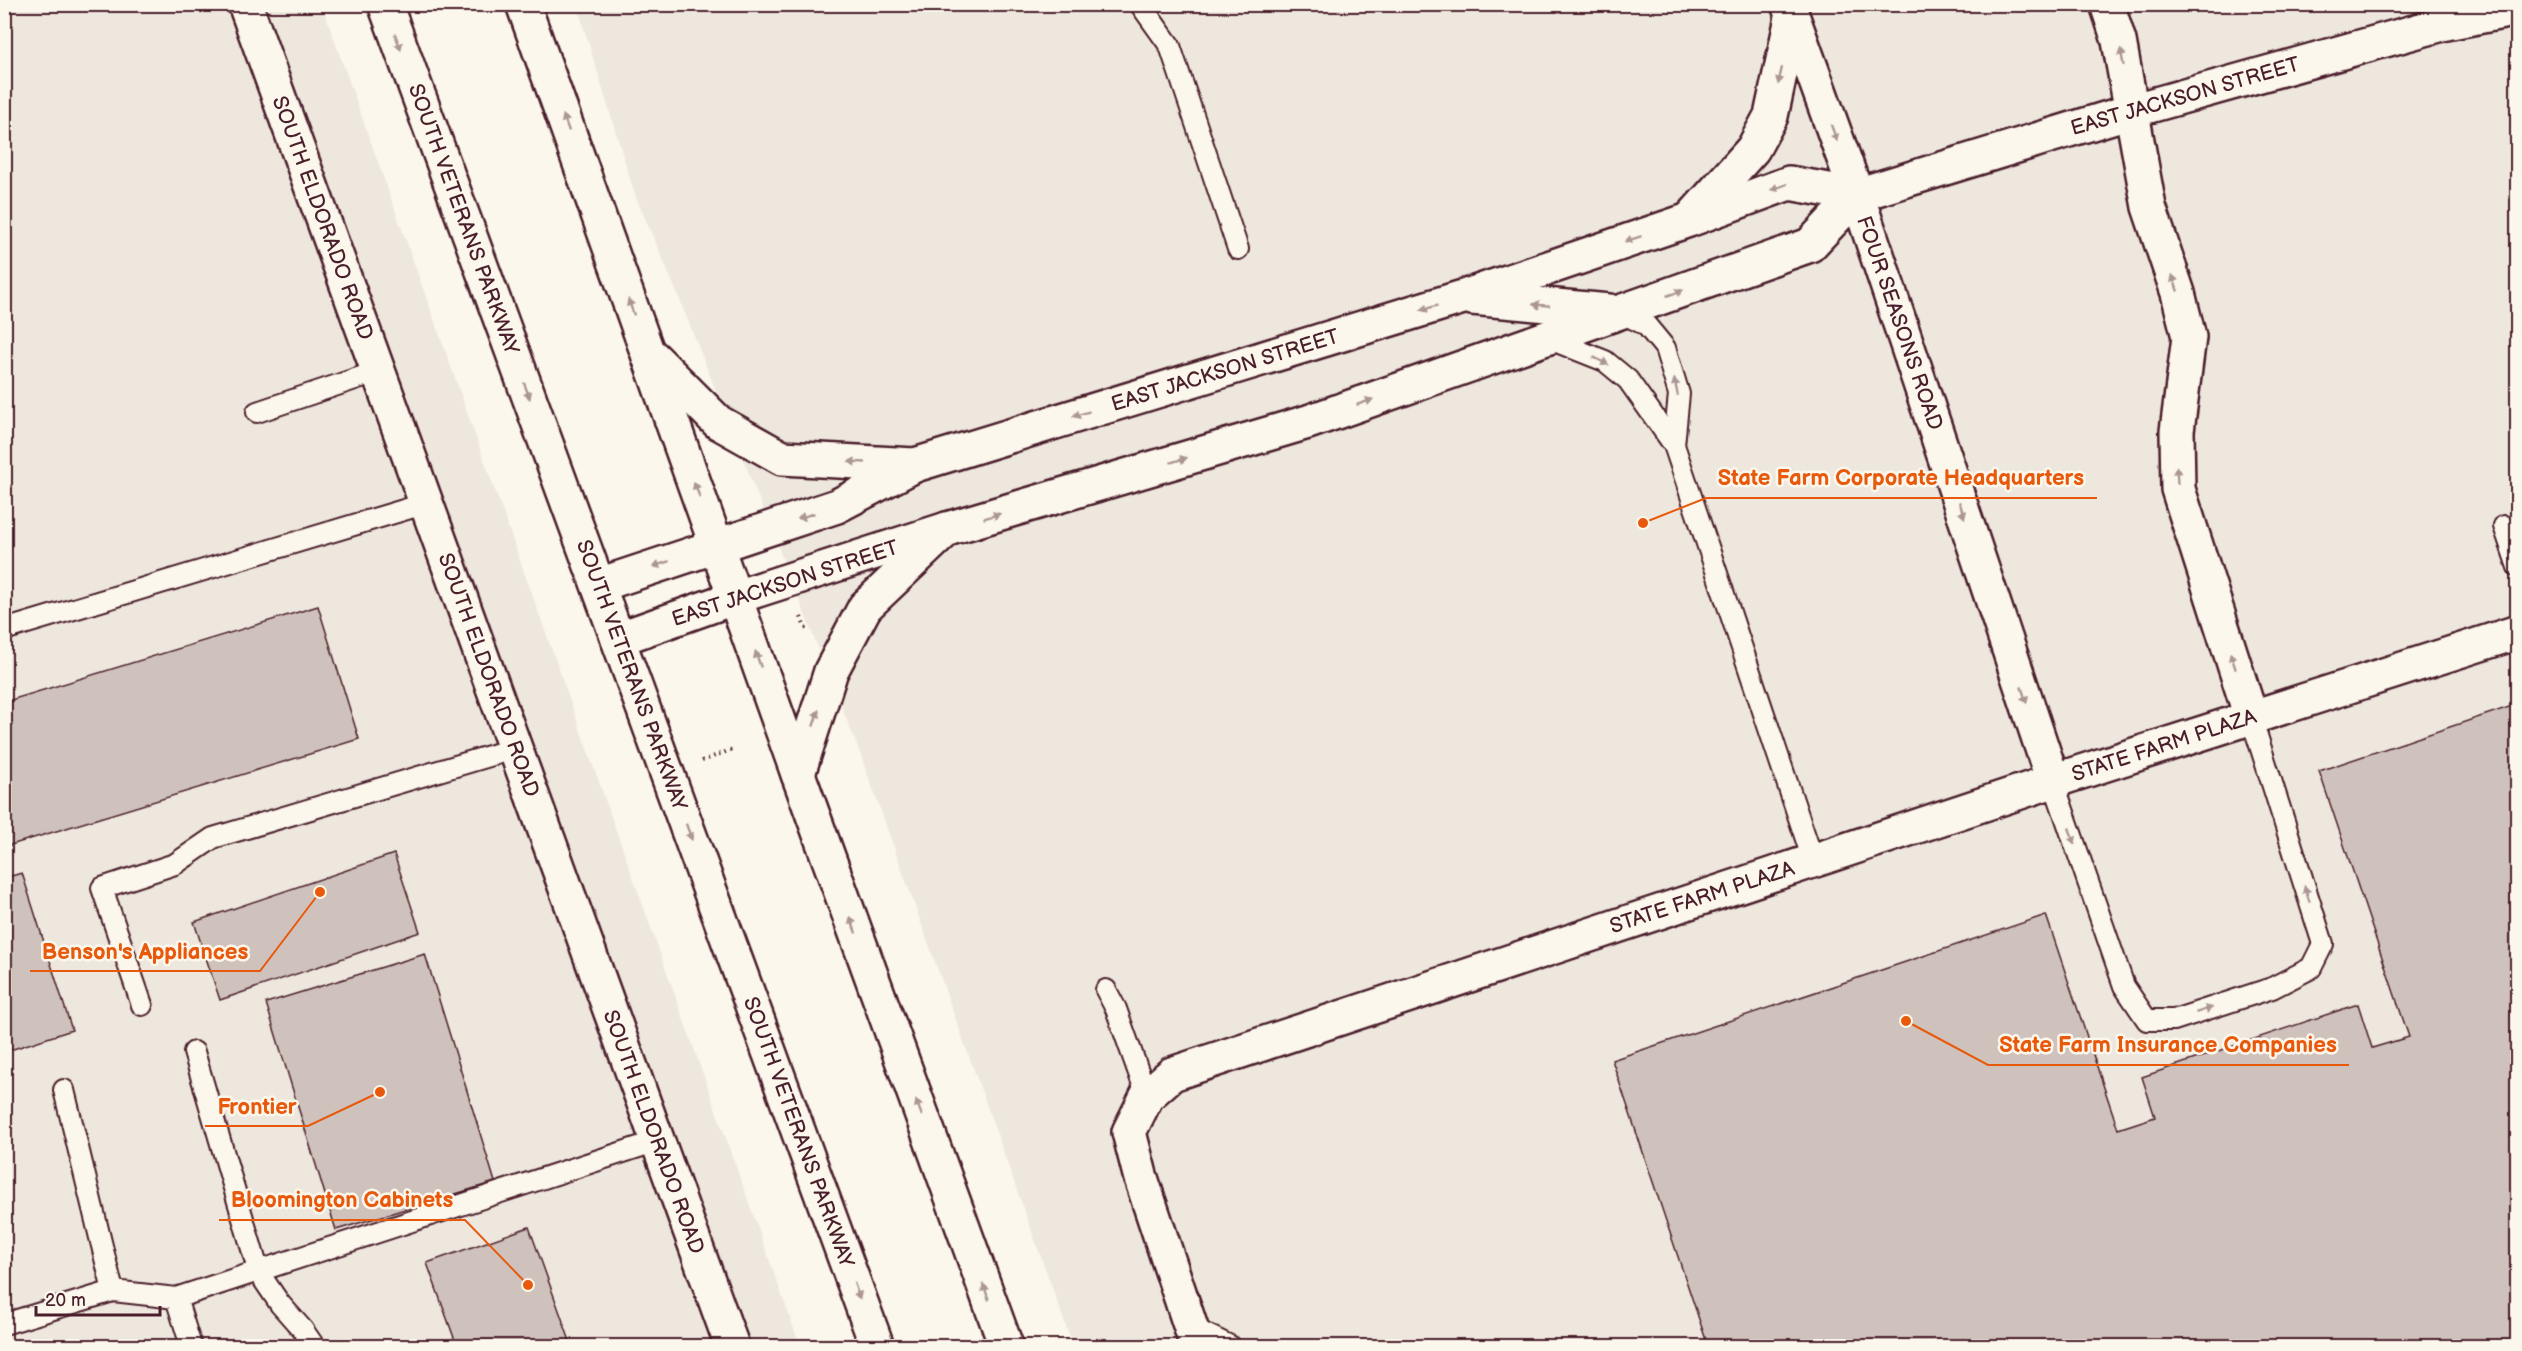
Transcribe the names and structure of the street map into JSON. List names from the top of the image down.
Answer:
{
  "streets": {
    "main road": [
      "EAST JACKSON STREET",
      "SOUTH ELDORADO ROAD",
      "SOUTH VETERANS PARKWAY",
      "FOUR SEASONS ROAD",
      "STATE FARM PLAZA"
    ]
  },
  "crossings": [
    ["EAST JACKSON STREET", "SOUTH VETERANS PARKWAY"],
    ["EAST JACKSON STREET", "FOUR SEASONS ROAD"],
    ["FOUR SEASONS ROAD", "STATE FARM PLAZA"]
  ],
  "places": [
    "State Farm Corporate Headquarters",
    "Benson's Appliances",
    "State Farm Insurance Companies",
    "Frontier",
    "Bloomington Cabinets"
  ],
  "scale_bar": "20 m"
}
